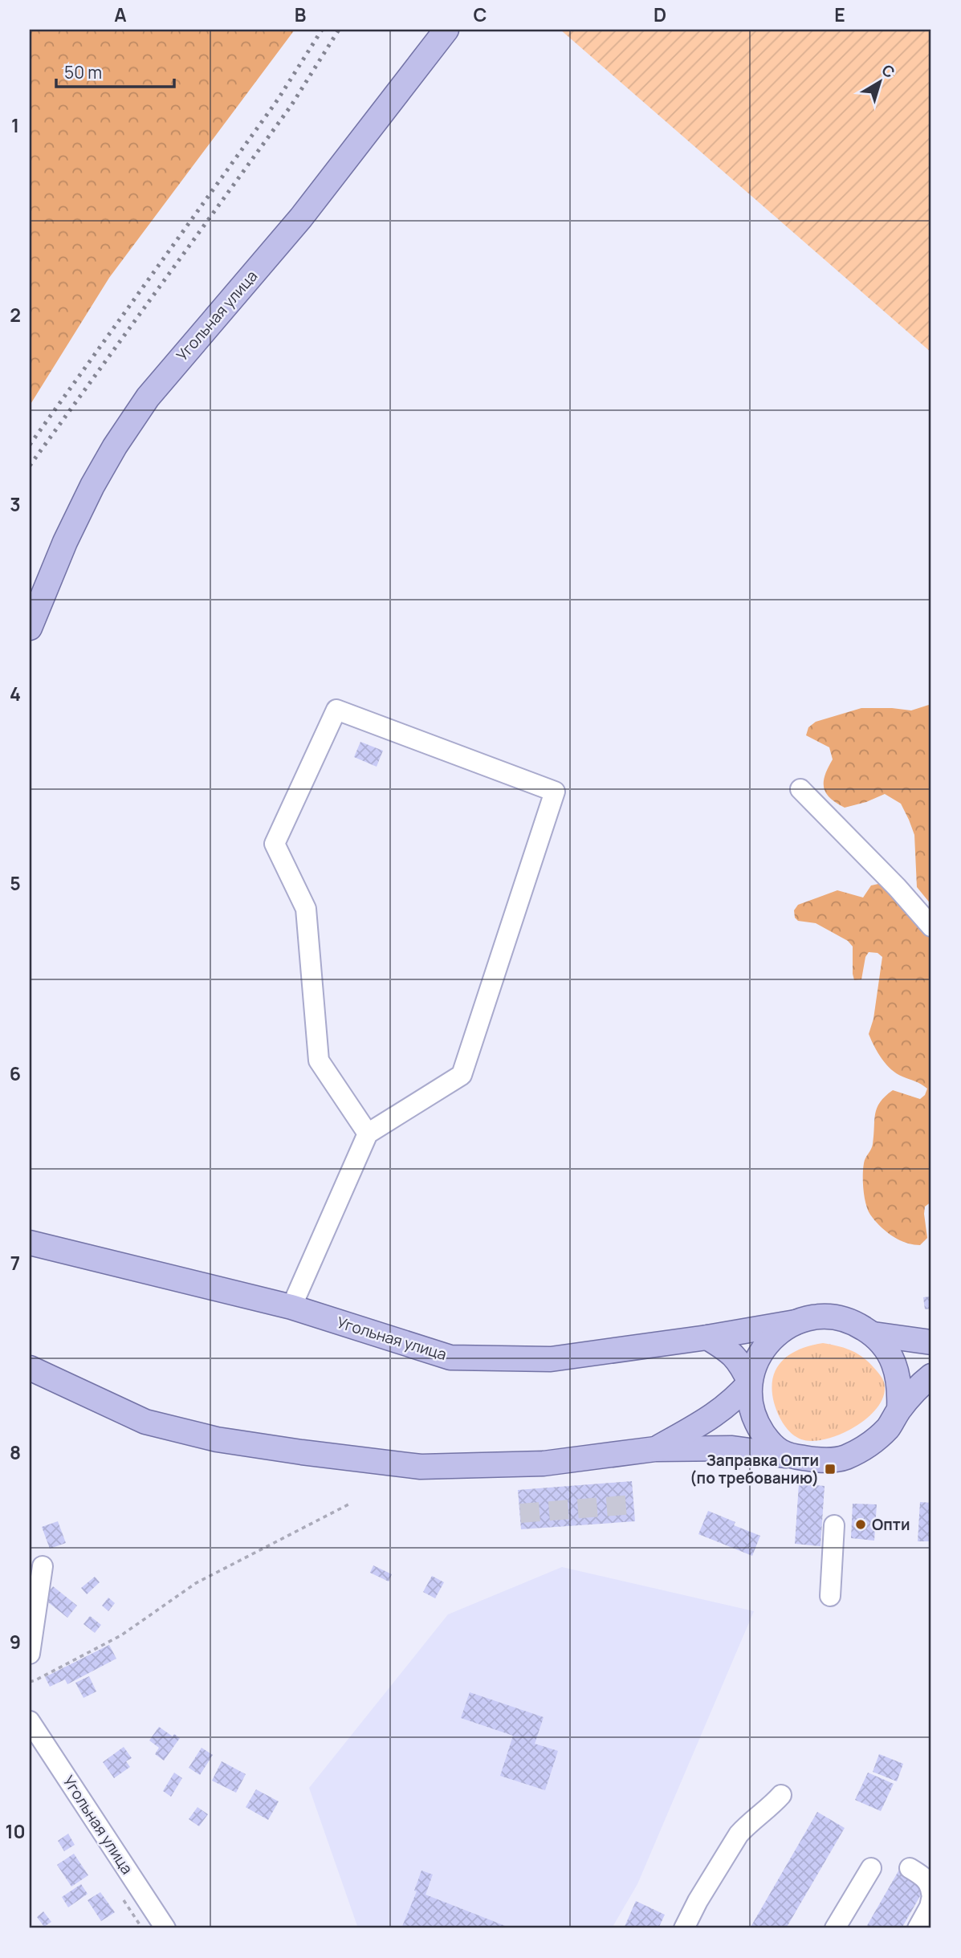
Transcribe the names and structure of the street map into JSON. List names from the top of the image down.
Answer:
{
  "streets": {
    "main road": ["Угольная улица"]
  },
  "places": {
    "transit": ["Заправка Опти (по требованию)"],
    "other": ["Опти"]
  },
  "scale_bar": "50 m",
  "north": "top right",
  "grid": {
    "columns": [
      "A",
      "B",
      "C",
      "D",
      "E"
    ],
    "rows": [
      "1",
      "2",
      "3",
      "4",
      "5",
      "6",
      "7",
      "8",
      "9",
      "10"
    ]
  }
}
